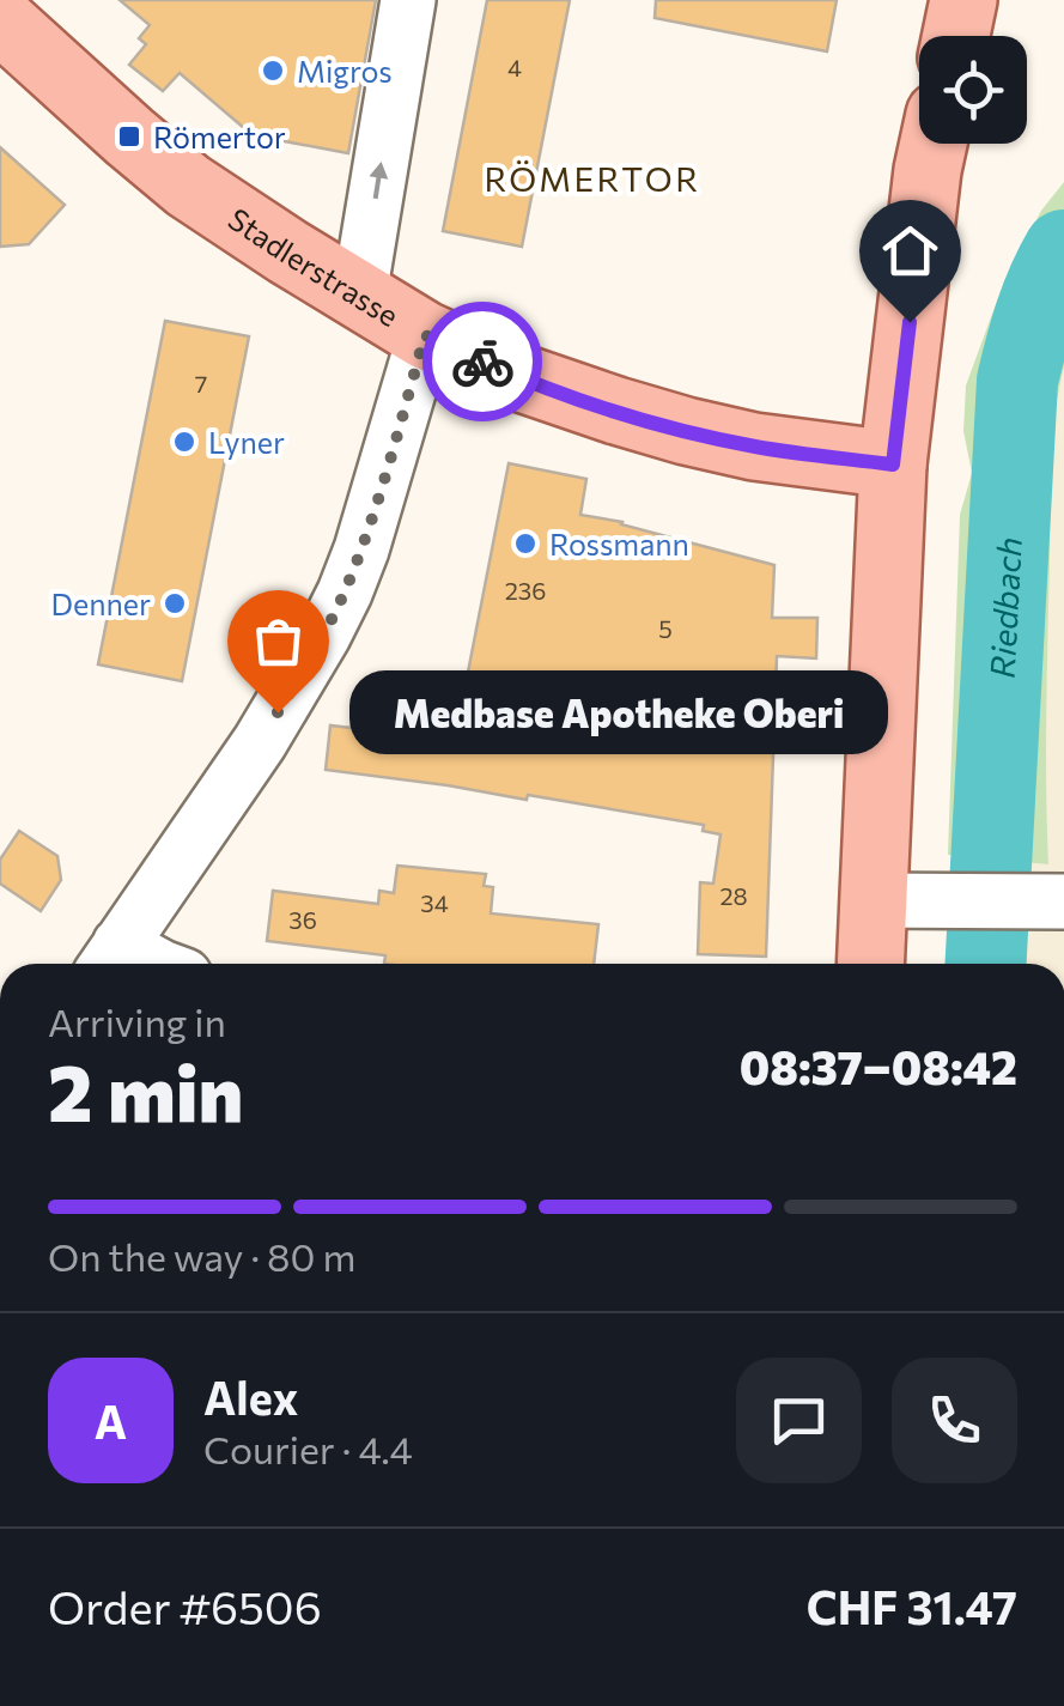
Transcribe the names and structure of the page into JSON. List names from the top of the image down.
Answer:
{
  "streets": {
    "main road": ["Stadlerstrasse"]
  },
  "districts": ["RÖMERTOR"],
  "water": ["Riedbach"],
  "places": {
    "other": [
      "Migros",
      "Lyner",
      "Rossmann",
      "Denner",
      "Medbase Apotheke Oberi"
    ],
    "transit": ["Römertor"]
  },
  "house_numbers": [
    "4",
    "7",
    "236",
    "5",
    "28",
    "34",
    "36"
  ],
  "page": {
    "bubble": "Medbase Apotheke Oberi",
    "heading": ["2 min", "Arriving in", "08:37–08:42"],
    "panel": [
      "Alex",
      "Courier · 4.4",
      "Order #6506",
      "CHF 31.47"
    ],
    "bar": "On the way · 80 m",
    "round": "A"
  }
}
